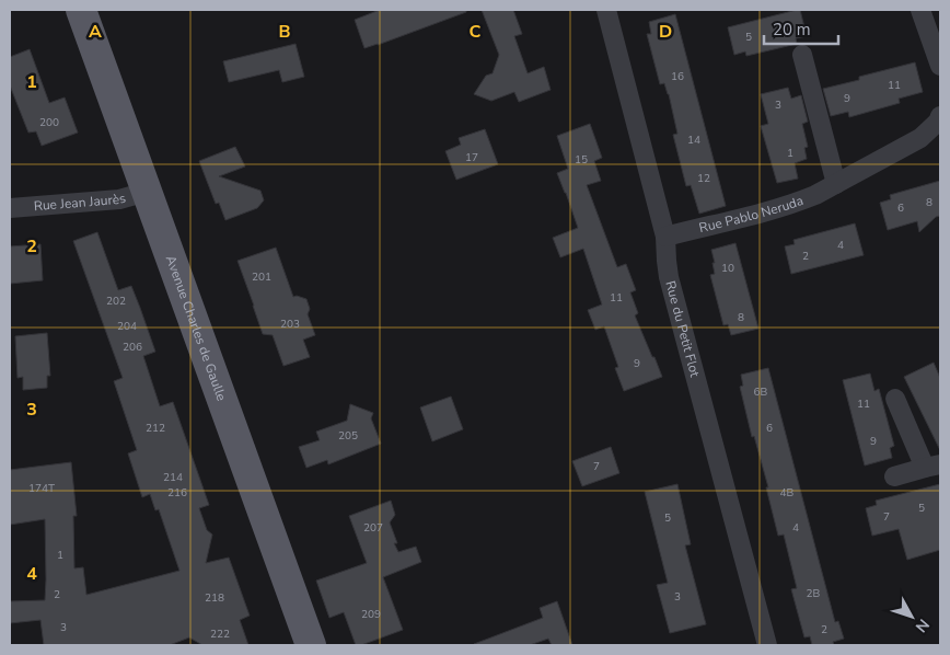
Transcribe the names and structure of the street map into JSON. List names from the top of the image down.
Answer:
{
  "streets": {
    "main road": ["Avenue Charles de Gaulle"],
    "street": ["Rue Jean Jaurès", "Rue Pablo Neruda", "Rue du Petit Flot"]
  },
  "crossings": [
    ["Rue Jean Jaurès", "Avenue Charles de Gaulle"],
    ["Rue Pablo Neruda", "Rue du Petit Flot"]
  ],
  "house_numbers": [
    "5",
    "16",
    "11",
    "9",
    "3",
    "200",
    "14",
    "1",
    "17",
    "15",
    "12",
    "8",
    "6",
    "4",
    "2",
    "10",
    "201",
    "11",
    "202",
    "8",
    "203",
    "204",
    "206",
    "9",
    "6B",
    "11",
    "212",
    "6",
    "205",
    "9",
    "7",
    "214",
    "174T",
    "216",
    "4B",
    "5",
    "7",
    "5",
    "207",
    "4",
    "1",
    "2B",
    "2",
    "3",
    "218",
    "209",
    "3",
    "2",
    "222"
  ],
  "scale_bar": "20 m",
  "north": "bottom right",
  "grid": {
    "columns": [
      "A",
      "B",
      "C",
      "D"
    ],
    "rows": [
      "1",
      "2",
      "3",
      "4"
    ]
  }
}
